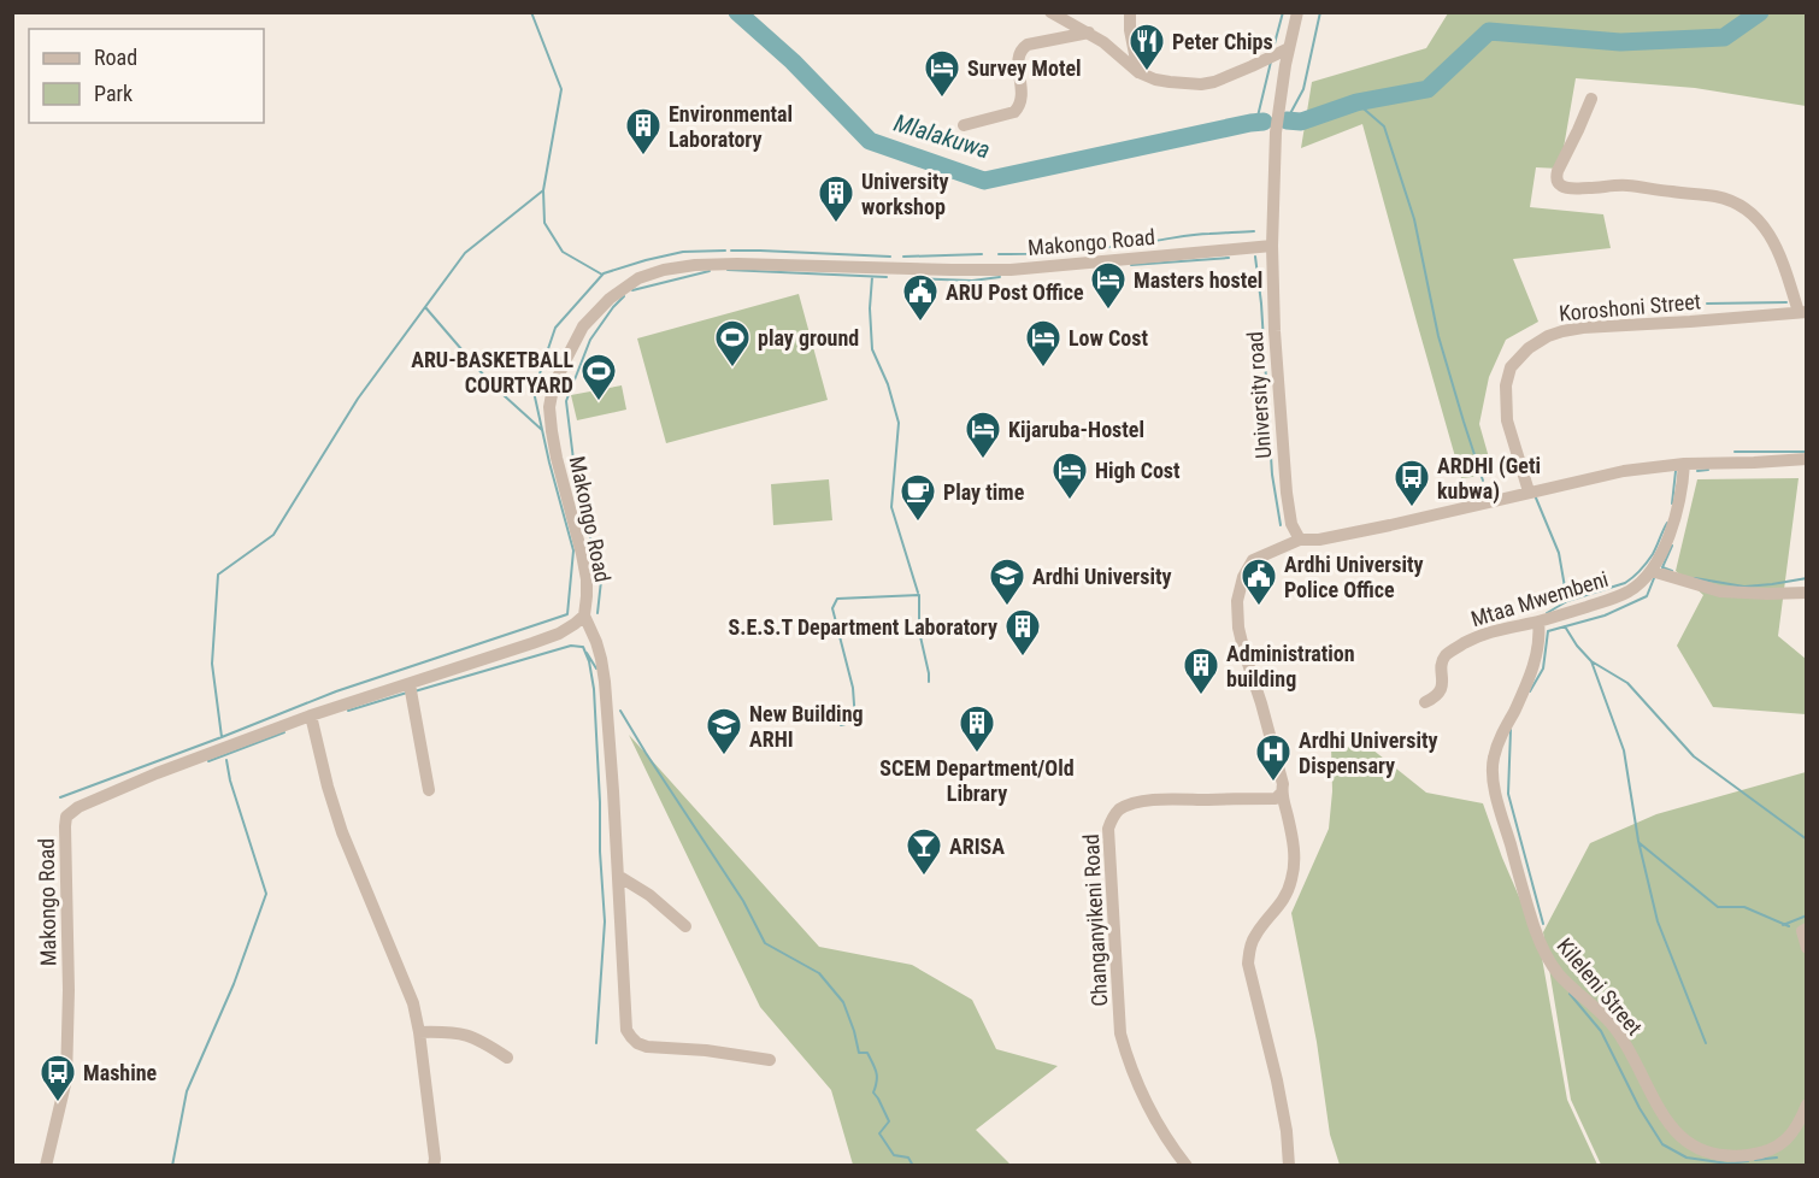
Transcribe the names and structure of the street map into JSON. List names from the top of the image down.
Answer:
{
  "streets": {
    "street": [
      "Makongo Road",
      "Koroshoni Street",
      "University road",
      "Mtaa Mwembeni",
      "Changanyikeni Road",
      "Kileleni Street"
    ]
  },
  "crossings": [
    ["Makongo Road", "University road"],
    ["Mtaa Mwembeni", "Kileleni Street"]
  ],
  "water": ["Mlalakuwa"],
  "places": {
    "restaurant": ["Peter Chips"],
    "hotel": [
      "Survey Motel",
      "Masters hostel",
      "Low Cost",
      "Kijaruba-Hostel",
      "High Cost"
    ],
    "building": [
      "Environmental Laboratory",
      "University workshop",
      "S.E.S.T Department Laboratory",
      "Administration building",
      "SCEM Department/Old Library"
    ],
    "public building": ["ARU Post Office", "Ardhi University Police Office"],
    "sports": ["play ground", "ARU-BASKETBALL COURTYARD"],
    "bus stop": ["ARDHI (Geti kubwa)", "Mashine"],
    "cafe": ["Play time"],
    "school or university": ["Ardhi University", "New Building ARHI"],
    "hospital": ["Ardhi University Dispensary"],
    "bar": ["ARISA"]
  },
  "legend": ["Road", "Park"]
}
